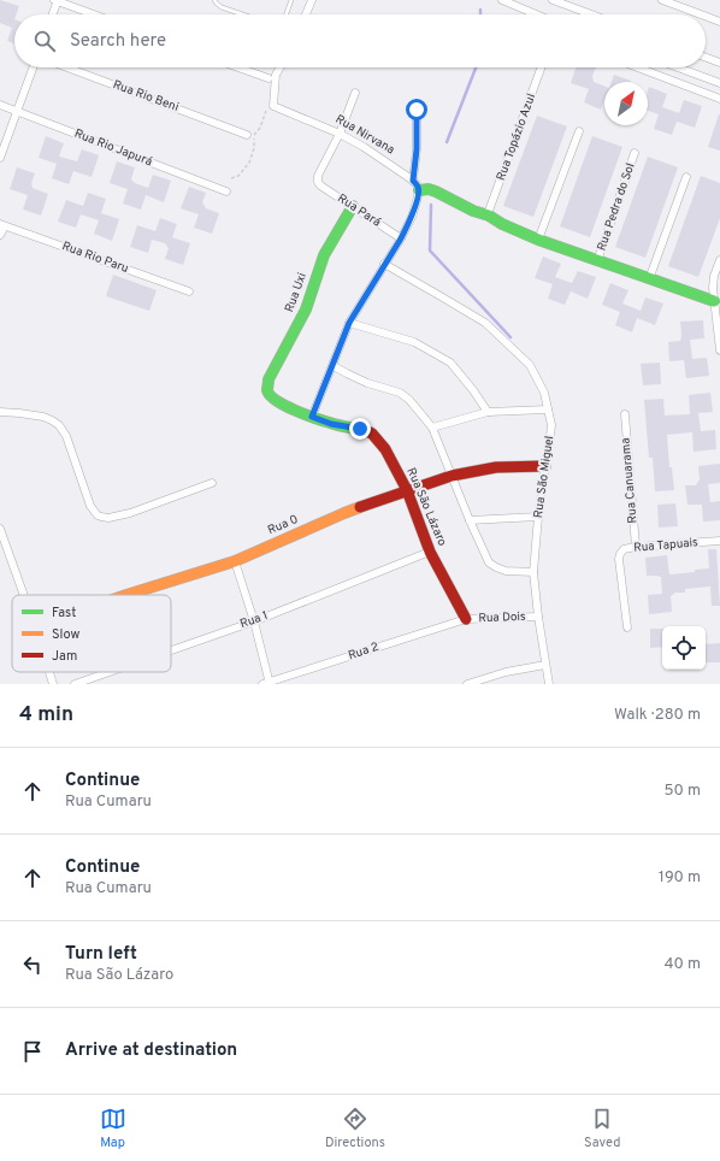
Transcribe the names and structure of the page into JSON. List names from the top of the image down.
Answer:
{
  "streets": {
    "street": [
      "Rua Rio Beni",
      "Rua Nirvana",
      "Rua Topázio Azul",
      "Rua Rio Japurá",
      "Rua Pedra do Sol",
      "Rua Pará",
      "Rua Rio Paru",
      "Rua Uxi",
      "Rua São Miguel",
      "Rua Canuarama",
      "Rua São Lázaro",
      "Rua 0",
      "Rua Tapuais",
      "Rua Dois",
      "Rua 1",
      "Rua 2"
    ]
  },
  "crossings": [
    ["Rua Nirvana", "Rua Topázio Azul"],
    ["Rua Nirvana", "Rua Pedra do Sol"],
    ["Rua Nirvana", "Rua Pará"],
    ["Rua Pará", "Rua Uxi"],
    ["Rua Uxi", "Rua São Lázaro"],
    ["Rua São Miguel", "Rua 0"],
    ["Rua São Miguel", "Rua Dois"],
    ["Rua Canuarama", "Rua Tapuais"],
    ["Rua São Lázaro", "Rua 0"],
    ["Rua São Lázaro", "Rua Dois"],
    ["Rua São Lázaro", "Rua 1"],
    ["Rua São Lázaro", "Rua 2"],
    ["Rua Dois", "Rua 2"]
  ],
  "legend": ["Fast", "Slow", "Jam"],
  "north": "top right",
  "page": {
    "search": "Search here",
    "heading": ["4 min", "Walk · 280 m"],
    "list": [
      ["Continue", "Rua Cumaru", "50 m"],
      ["Continue", "Rua Cumaru", "190 m"],
      ["Turn left", "Rua São Lázaro", "40 m"],
      "Arrive at destination"
    ],
    "nav": ["Map", "Directions", "Saved"]
  }
}
